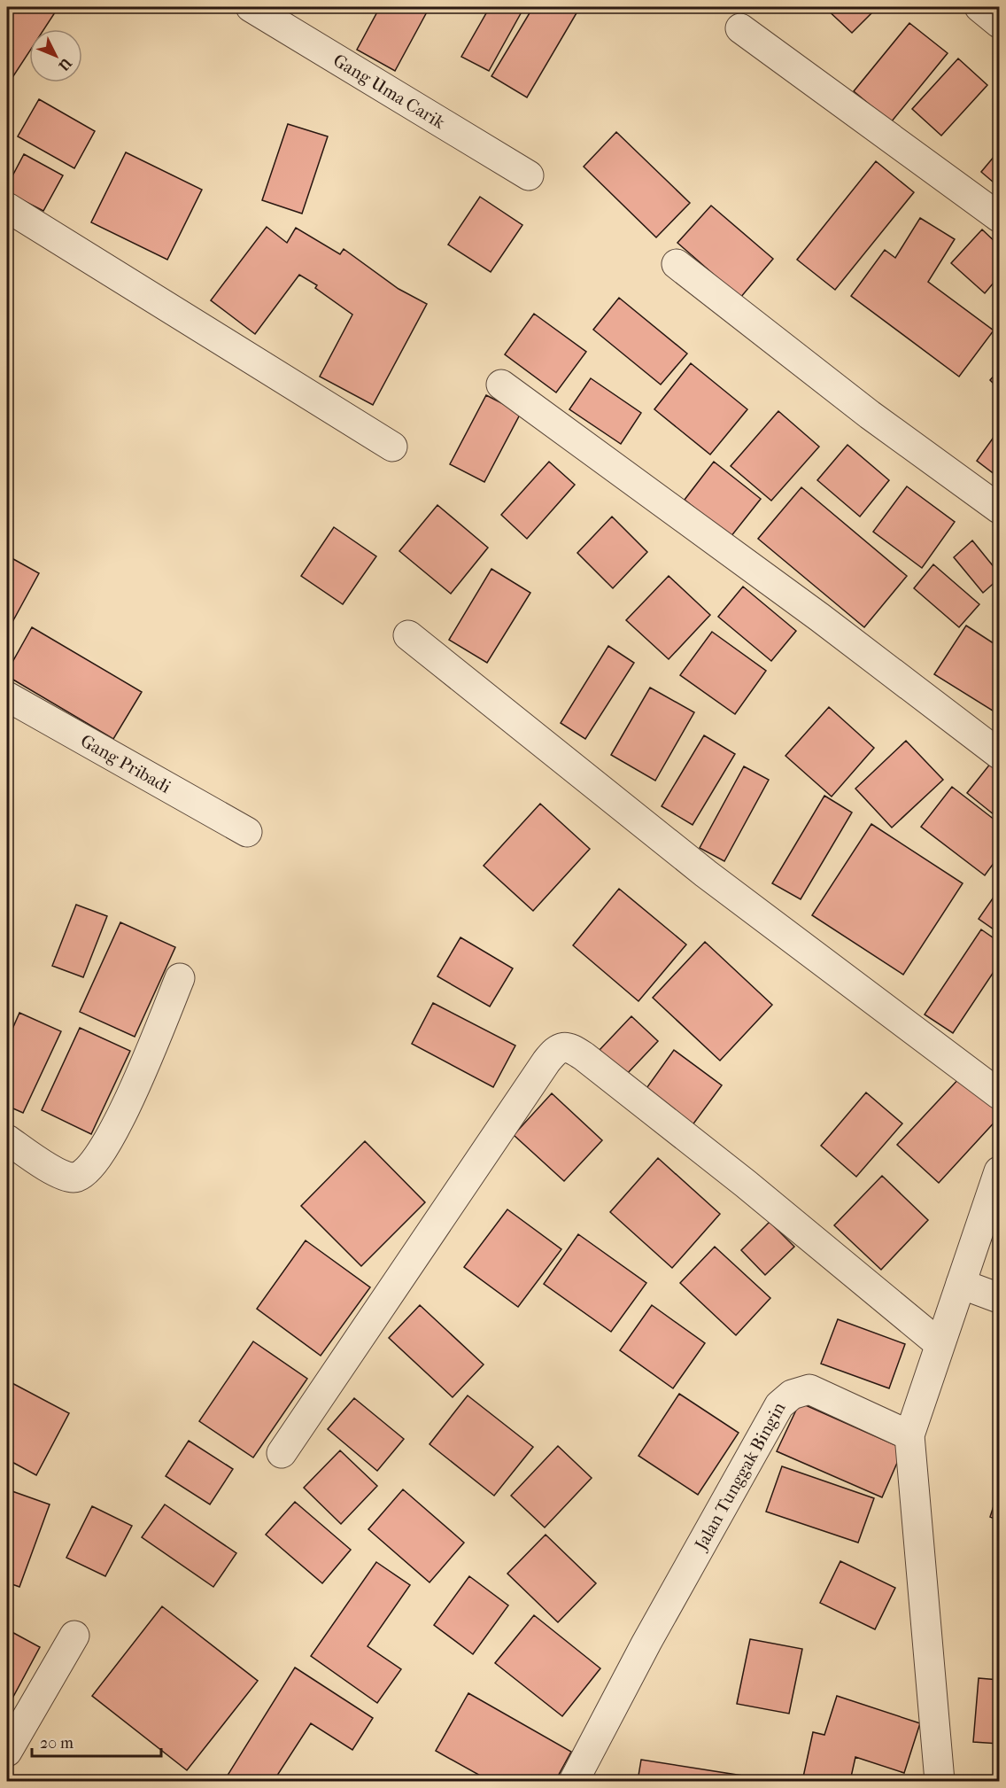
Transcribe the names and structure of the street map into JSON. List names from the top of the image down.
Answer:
{
  "streets": {
    "street": ["Gang Uma Carik", "Gang Pribadi", "Jalan Tunggak Bingin"]
  },
  "scale_bar": "20 m",
  "north": "bottom right"
}
